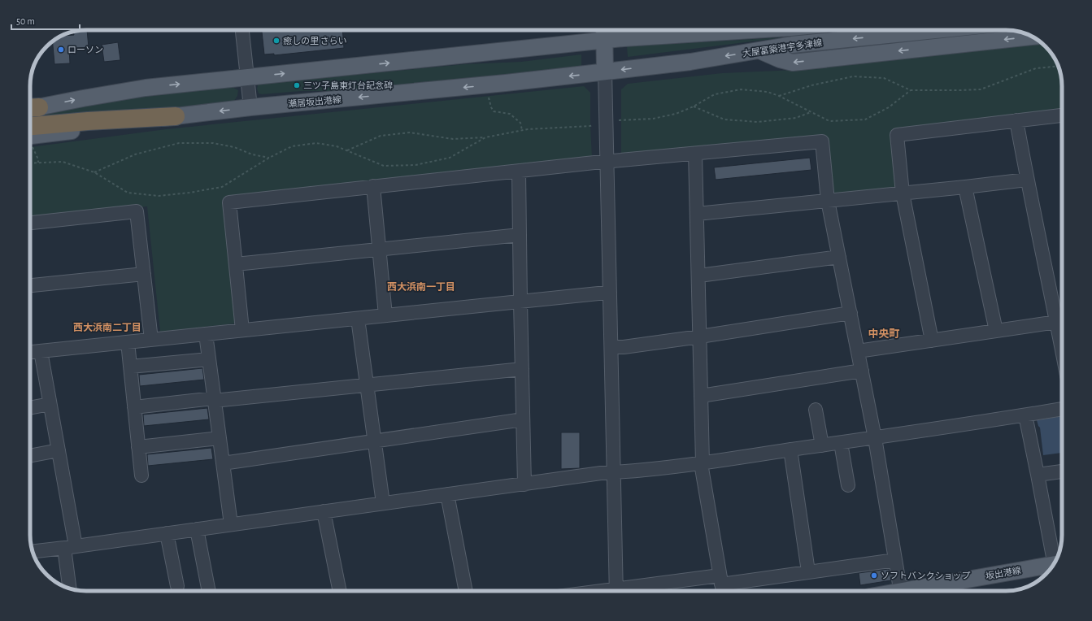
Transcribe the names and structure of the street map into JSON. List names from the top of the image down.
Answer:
{
  "streets": {
    "main road": ["大屋冨築港宇多津線", "瀬居坂出港線", "坂出港線"]
  },
  "crossings": [
    ["大屋冨築港宇多津線", "瀬居坂出港線"]
  ],
  "districts": ["西大浜南一丁目", "西大浜南二丁目", "中央町"],
  "places": [
    "癒しの里 さらい",
    "ローソン",
    "三ツ子島東灯台記念碑",
    "ソフトバンクショップ"
  ],
  "scale_bar": "50 m"
}
